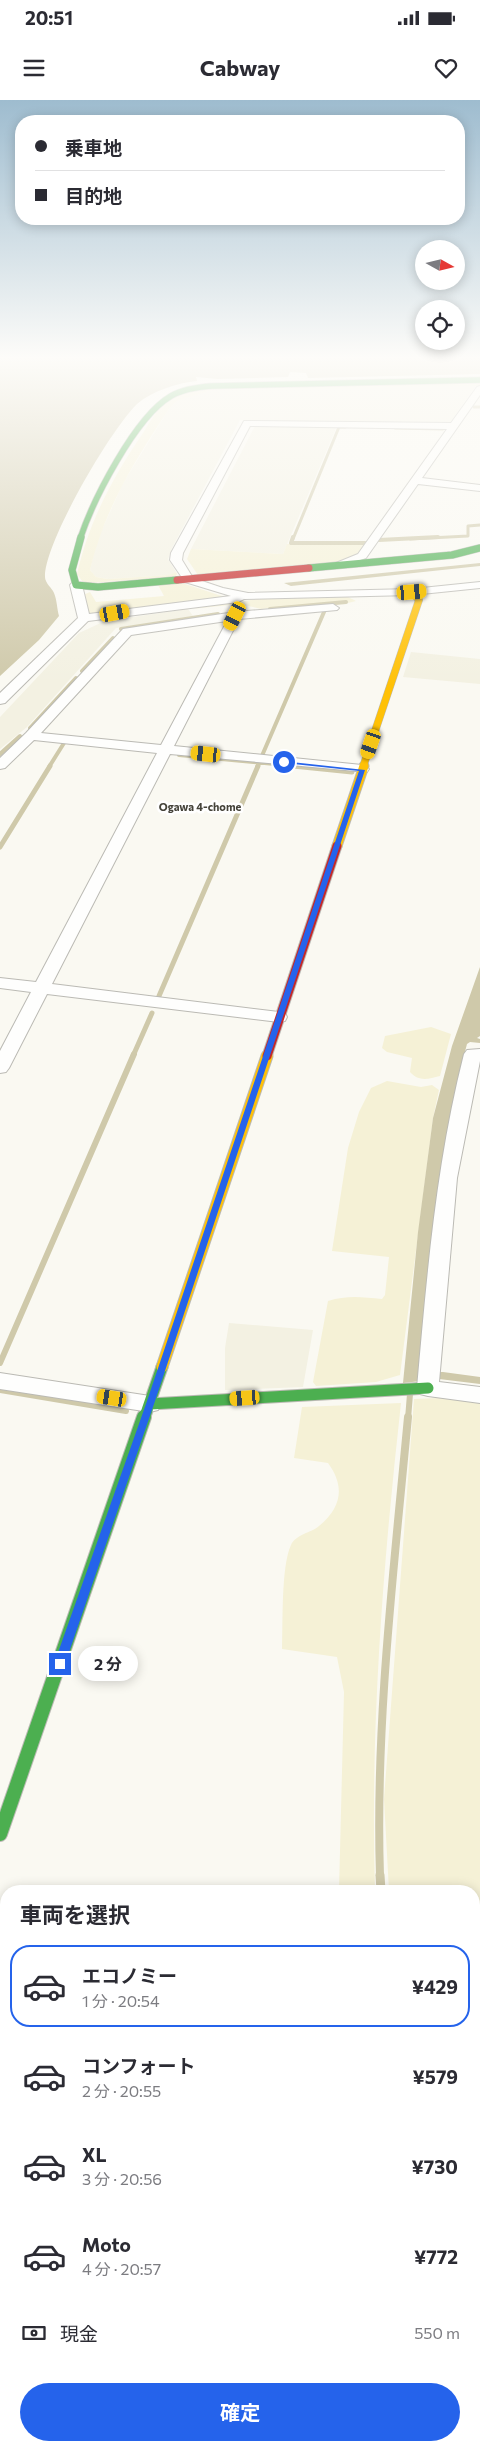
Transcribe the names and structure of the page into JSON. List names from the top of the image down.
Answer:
{
  "districts": ["Ogawa 4-chome"],
  "north": "right",
  "page": {
    "status": "20:51",
    "header": "Cabway",
    "banner": ["乗車地", "目的地"],
    "bubble": "2 分",
    "heading": "車両を選択",
    "list": [
      {
        "name": "エコノミー",
        "note": "1 分 · 20:54",
        "value": "¥429"
      },
      {
        "name": "コンフォート",
        "note": "2 分 · 20:55",
        "value": "¥579"
      },
      {
        "name": "XL",
        "note": "3 分 · 20:56",
        "value": "¥730"
      },
      {
        "name": "Moto",
        "note": "4 分 · 20:57",
        "value": "¥772"
      }
    ],
    "pay": ["現金", "550 m"],
    "buttons": "確定"
  }
}
